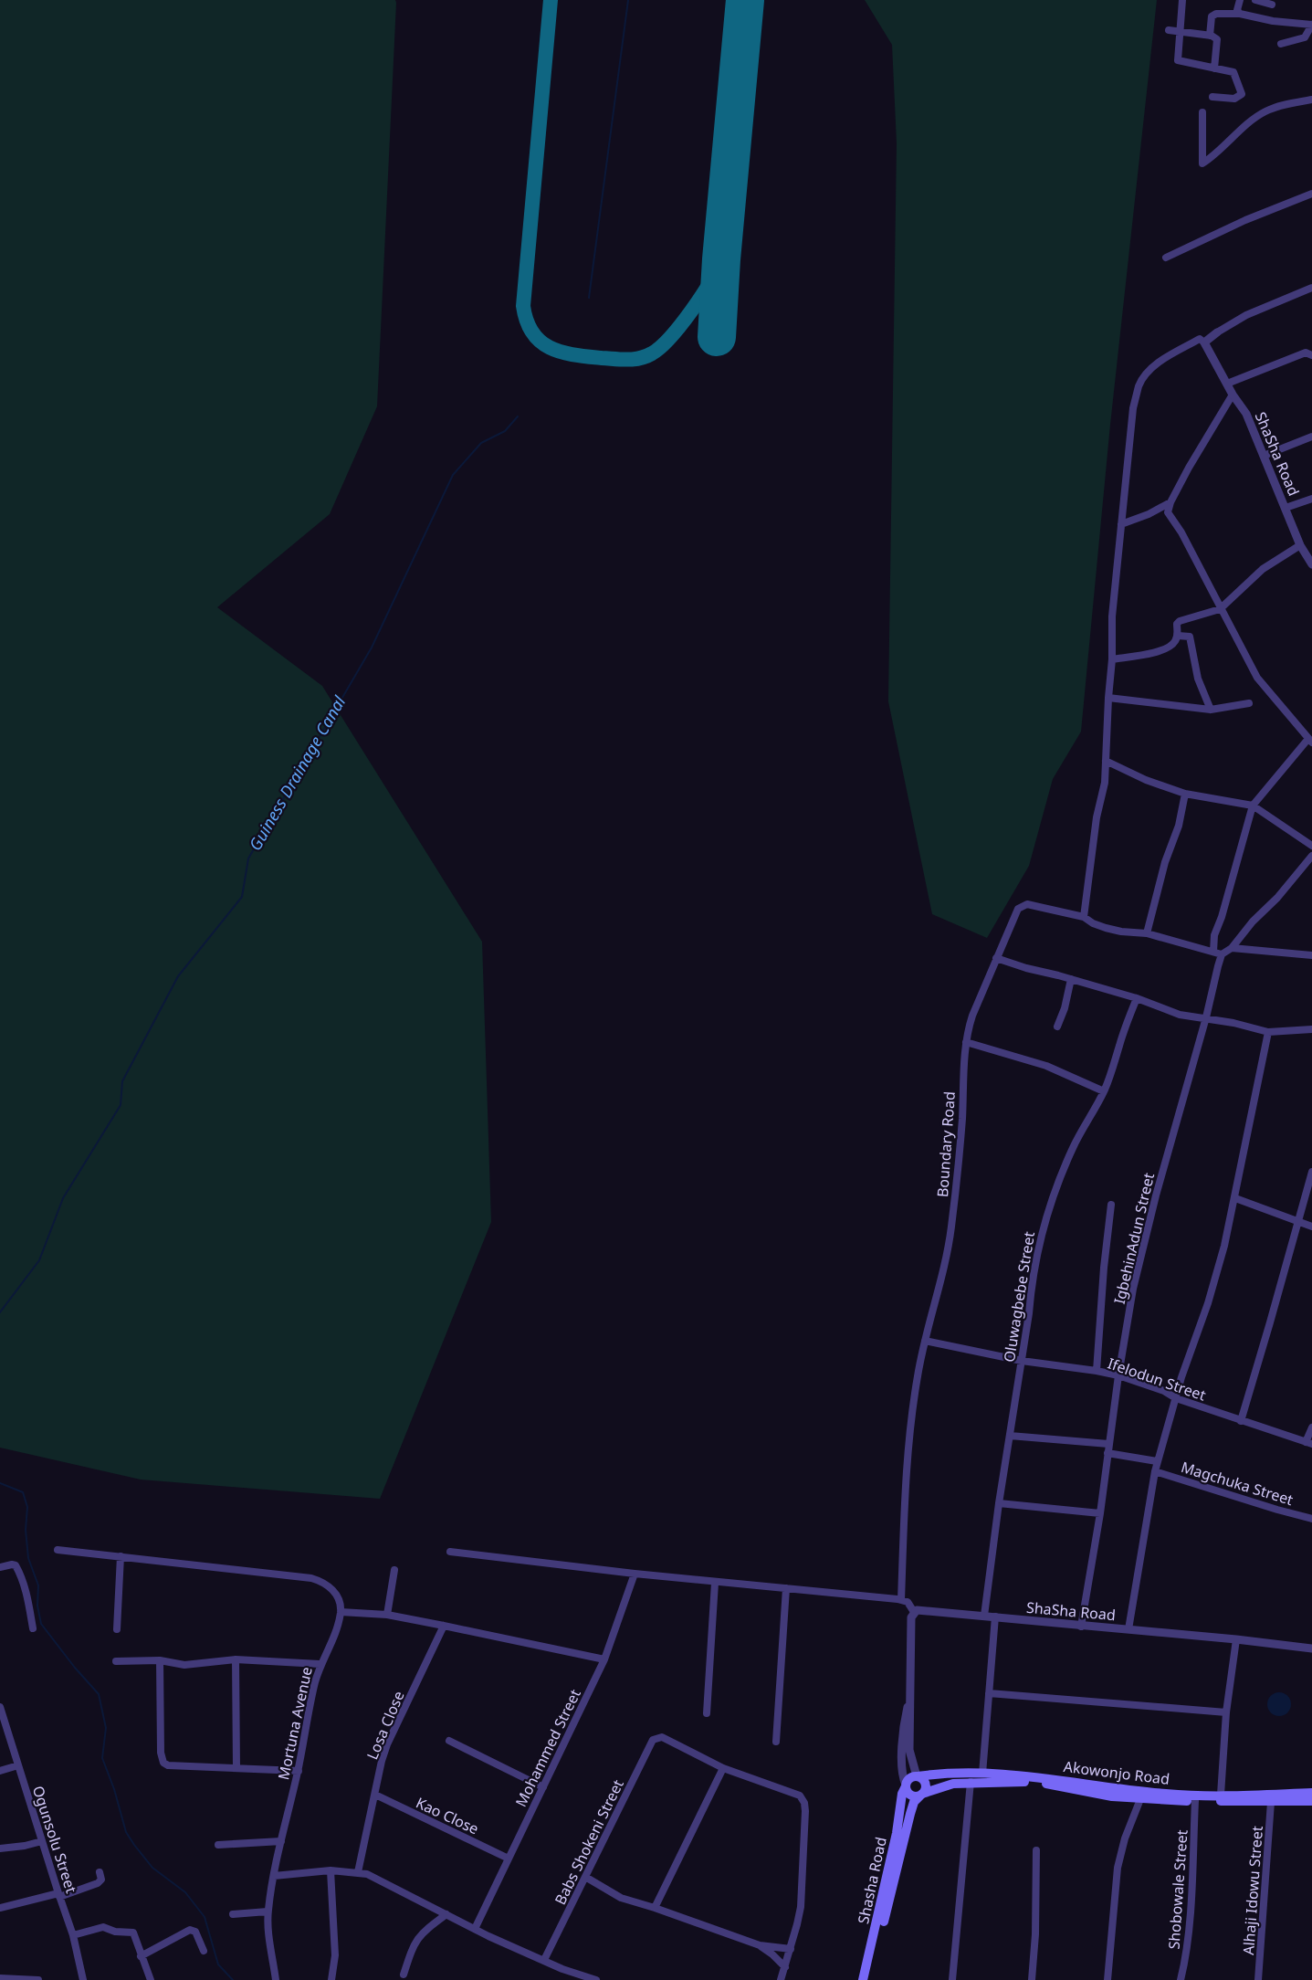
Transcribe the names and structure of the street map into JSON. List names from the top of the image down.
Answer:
{
  "streets": {
    "main road": ["Akowonjo Road", "Shasha Road"],
    "street": [
      "ShaSha Road",
      "Boundary Road",
      "IgbehinAdun Street",
      "Oluwagbebe Street",
      "Ifelodun Street",
      "Magchuka Street",
      "Mortuna Avenue",
      "Losa Close",
      "Mohammed Street",
      "Kao Close",
      "Ogunsolu Street",
      "Babs Shokeni Street",
      "Shobowale Street",
      "Alhaji Idowu Street"
    ]
  },
  "crossings": [
    ["ShaSha Road", "IgbehinAdun Street"],
    ["ShaSha Road", "Oluwagbebe Street"],
    ["Boundary Road", "IgbehinAdun Street"],
    ["Boundary Road", "Ifelodun Street"],
    ["IgbehinAdun Street", "Ifelodun Street"],
    ["Oluwagbebe Street", "Ifelodun Street"],
    ["Losa Close", "Kao Close"],
    ["Mohammed Street", "Kao Close"],
    ["Akowonjo Road", "Shasha Road"],
    ["Akowonjo Road", "Shobowale Street"],
    ["Akowonjo Road", "Alhaji Idowu Street"]
  ],
  "water": ["Guiness Drainage Canal"]
}
